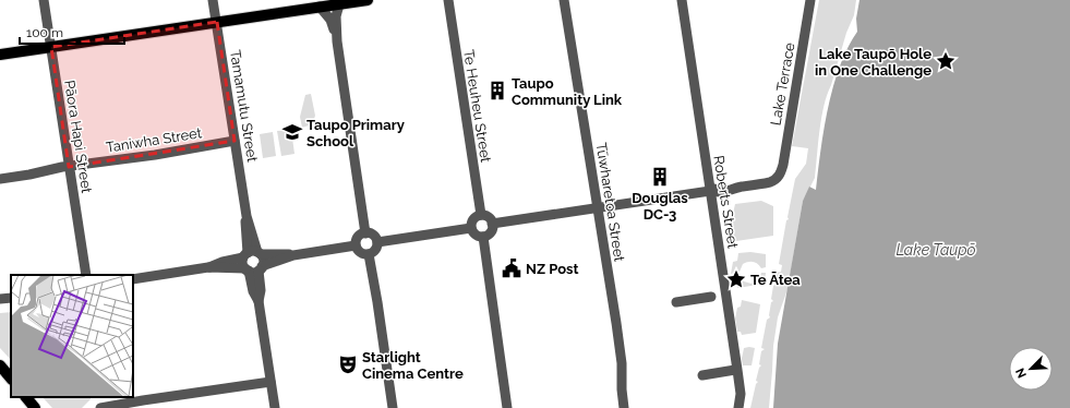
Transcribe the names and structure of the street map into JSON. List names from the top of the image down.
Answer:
{
  "streets": {
    "street": [
      "Lake Terrace",
      "Tamamutu Street",
      "Te Heuheu Street",
      "Pāora Hapi Street",
      "Taniwha Street",
      "Tūwharetoa Street",
      "Roberts Street"
    ]
  },
  "crossings": [
    ["Lake Terrace", "Roberts Street"],
    ["Tamamutu Street", "Taniwha Street"],
    ["Pāora Hapi Street", "Taniwha Street"]
  ],
  "water": ["Lake Taupō"],
  "places": {
    "place": ["Lake Taupō Hole in One Challenge", "Te Ātea"],
    "building": ["Taupo Community Link", "Douglas DC-3"],
    "school or university": ["Taupo Primary School"],
    "public building": ["NZ Post"],
    "theatre": ["Starlight Cinema Centre"]
  },
  "scale_bar": "100 m",
  "north": "bottom left"
}
